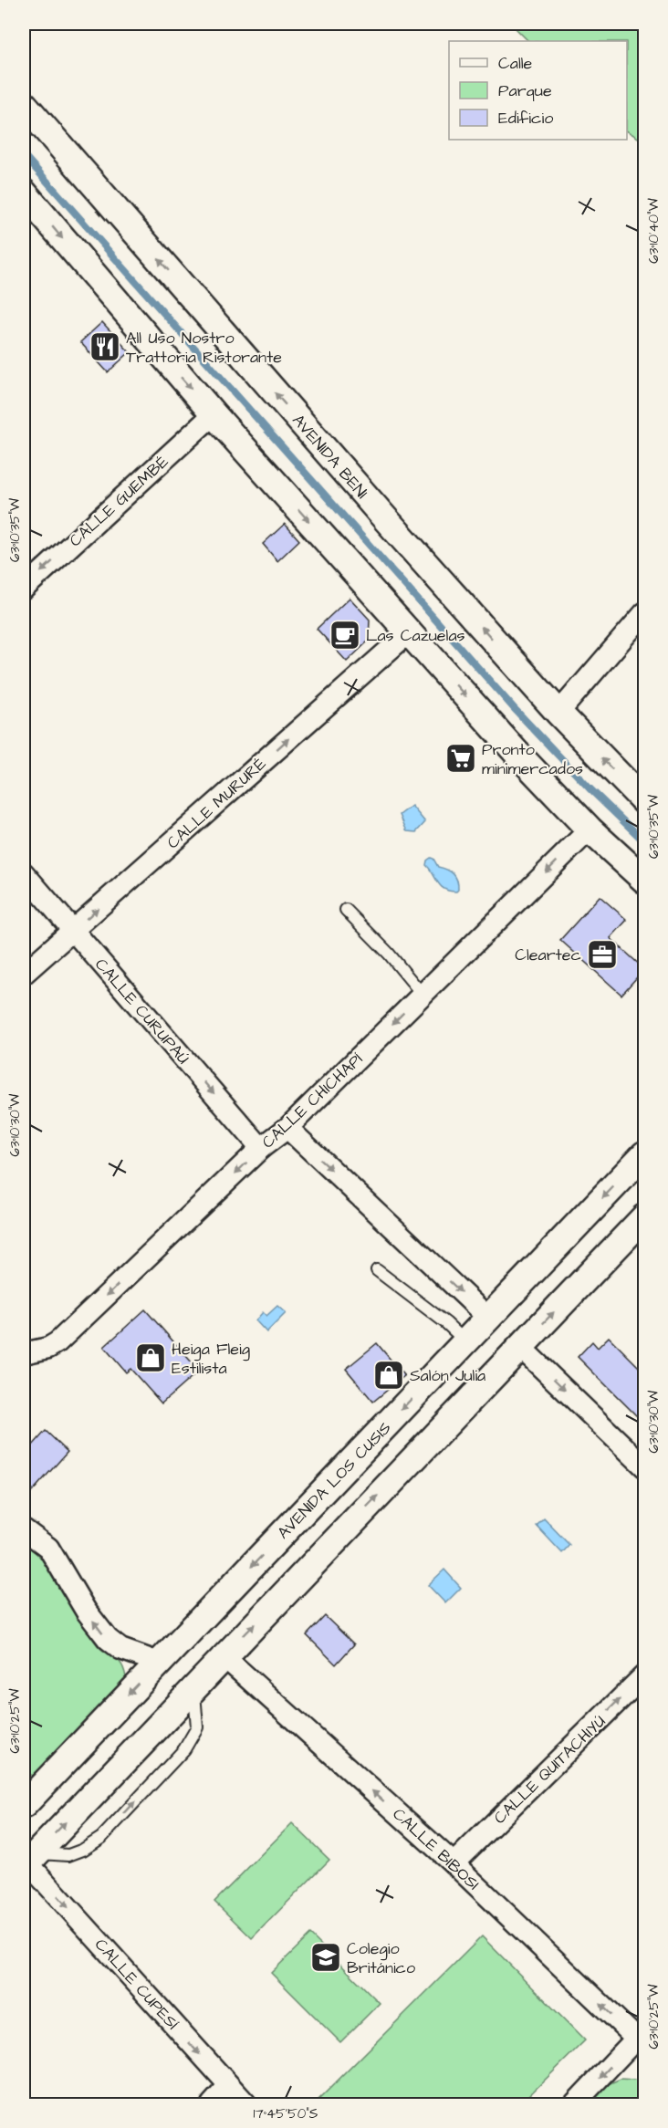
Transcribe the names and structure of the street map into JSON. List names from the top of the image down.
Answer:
{
  "streets": {
    "street": [
      "AVENIDA BENI",
      "CALLE GUEMBÉ",
      "CALLE MURURÉ",
      "CALLE CURUPAÚ",
      "CALLE CHICHAPÍ",
      "AVENIDA LOS CUSIS",
      "CALLE QUITACHIYÚ",
      "CALLE BIBOSI",
      "CALLE CUPESÍ"
    ]
  },
  "crossings": [
    ["CALLE MURURÉ", "CALLE CURUPAÚ"],
    ["CALLE CURUPAÚ", "CALLE CHICHAPÍ"],
    ["CALLE QUITACHIYÚ", "CALLE BIBOSI"]
  ],
  "one_way": [
    "CALLE GUEMBÉ",
    "CALLE MURURÉ",
    "CALLE CURUPAÚ",
    "CALLE CHICHAPÍ",
    "CALLE QUITACHIYÚ",
    "CALLE BIBOSI",
    "CALLE CUPESÍ"
  ],
  "places": {
    "restaurant": ["All Uso Nostro Trattoria Ristorante"],
    "cafe": ["Las Cazuelas"],
    "supermarket": ["Pronto minimercados"],
    "office": ["Cleartec"],
    "shop": ["Heiga Fleig Estilista", "Salón Julia"],
    "school or university": ["Colegio Británico"]
  },
  "legend": ["Calle", "Parque", "Edificio"],
  "coordinates": [
    "63°10'40\"W",
    "63°10'35\"W",
    "63°10'30\"W",
    "63°10'25\"W",
    "17°45'50\"S"
  ]
}
